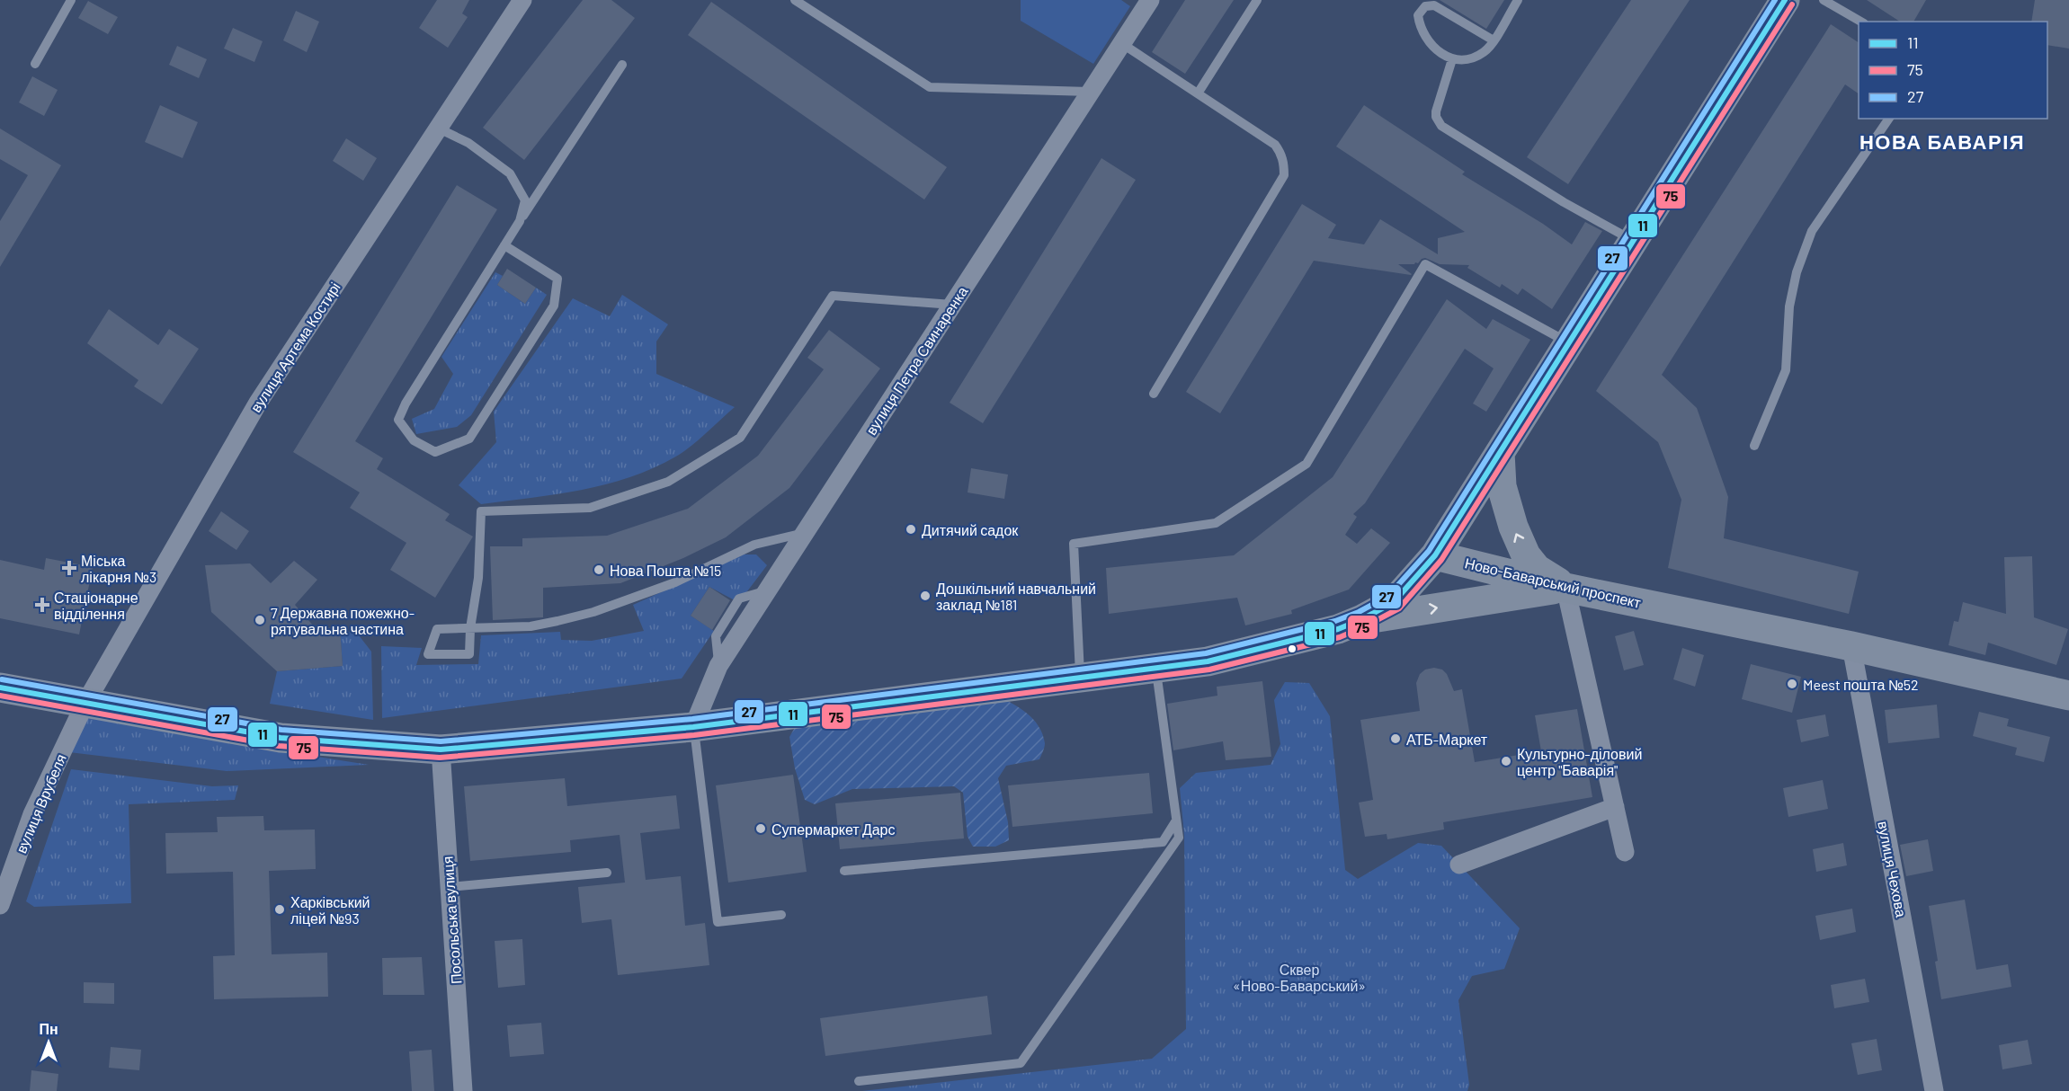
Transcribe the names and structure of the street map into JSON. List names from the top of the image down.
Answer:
{
  "streets": {
    "main road": ["Ново-Баварський проспект"],
    "street": [
      "вулиця Артема Костирі",
      "вулиця Петра Свинаренка",
      "вулиця Врубеля",
      "вулиця Чехова",
      "Посольська вулиця"
    ]
  },
  "crossings": [
    ["вулиця Артема Костирі", "вулиця Врубеля"],
    ["Ново-Баварський проспект", "вулиця Чехова"]
  ],
  "districts": ["НОВА БАВАРІЯ"],
  "parks": ["Сквер «Ново-Баварський»"],
  "places": {
    "other": [
      "Дитячий садок",
      "Нова Пошта №15",
      "Дошкільний навчальний заклад №181",
      "7 Державна пожежно- рятувальна частина",
      "Meest пошта №52",
      "АТБ-Маркет",
      "Культурно-діловий центр \"Баварія\"",
      "Супермаркет Дарс",
      "Харківський ліцей №93"
    ],
    "health": ["Міська лікарня №3", "Стаціонарне відділення"]
  },
  "lines": ["transit line 11", "transit line 27", "transit line 75"],
  "legend": ["11", "75", "27"],
  "north": "top"
}
